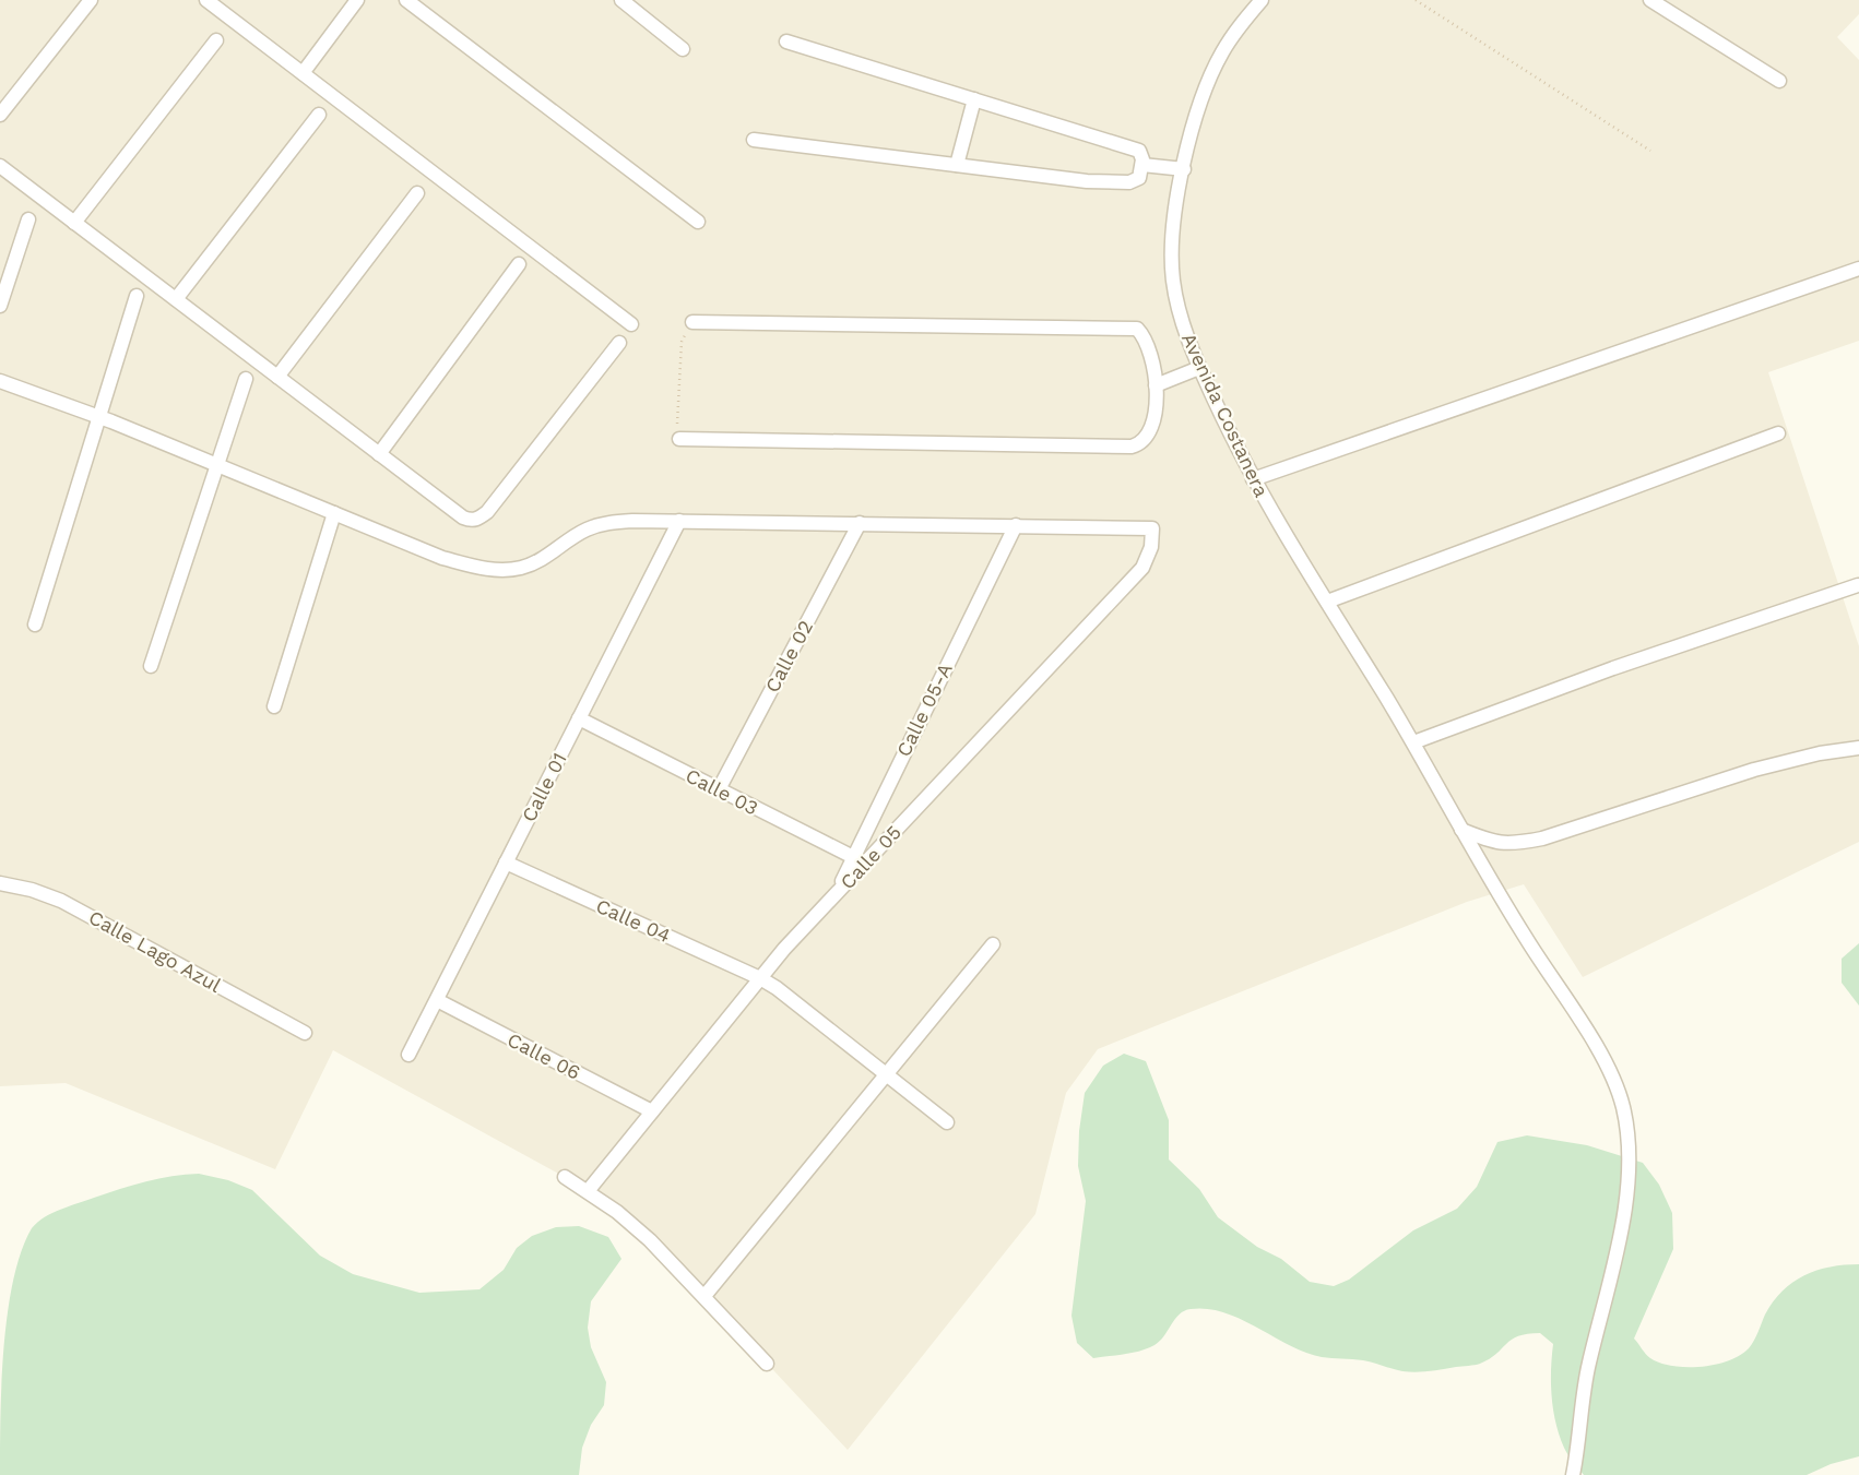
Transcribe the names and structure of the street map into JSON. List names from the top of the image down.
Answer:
{
  "streets": {
    "street": [
      "Avenida Costanera",
      "Calle 02",
      "Calle 05-A",
      "Calle 01",
      "Calle 03",
      "Calle 05",
      "Calle 04",
      "Calle Lago Azul",
      "Calle 06"
    ]
  },
  "crossings": [
    ["Calle 02", "Calle 03"],
    ["Calle 05-A", "Calle 03"],
    ["Calle 05-A", "Calle 05"],
    ["Calle 01", "Calle 03"],
    ["Calle 01", "Calle 04"],
    ["Calle 01", "Calle 06"],
    ["Calle 03", "Calle 05"],
    ["Calle 05", "Calle 04"],
    ["Calle 05", "Calle 06"]
  ]
}
